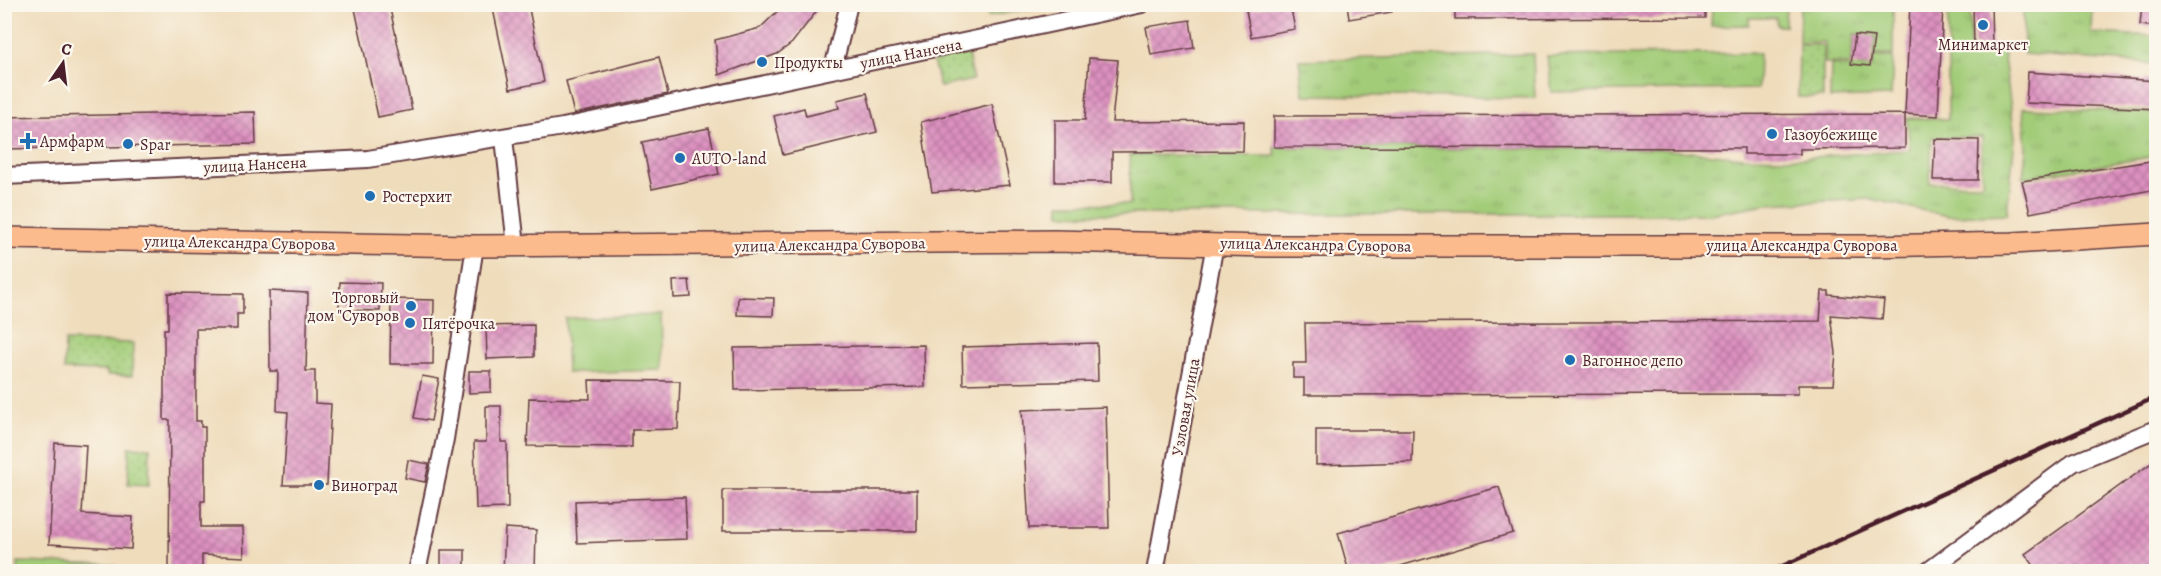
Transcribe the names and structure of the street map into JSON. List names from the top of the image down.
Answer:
{
  "streets": {
    "main road": ["улица Александра Суворова"],
    "street": ["улица Нансена", "Узловая улица"]
  },
  "crossings": [
    ["улица Александра Суворова", "Узловая улица"]
  ],
  "places": {
    "other": [
      "Минимаркет",
      "Продукты",
      "Газоубежище",
      "Spar",
      "AUTO-land",
      "Ростерхит",
      "Торговый дом \"Суворов",
      "Пятёрочка",
      "Вагонное депо",
      "Виноград"
    ],
    "health": ["Армфарм"]
  },
  "north": "top"
}
